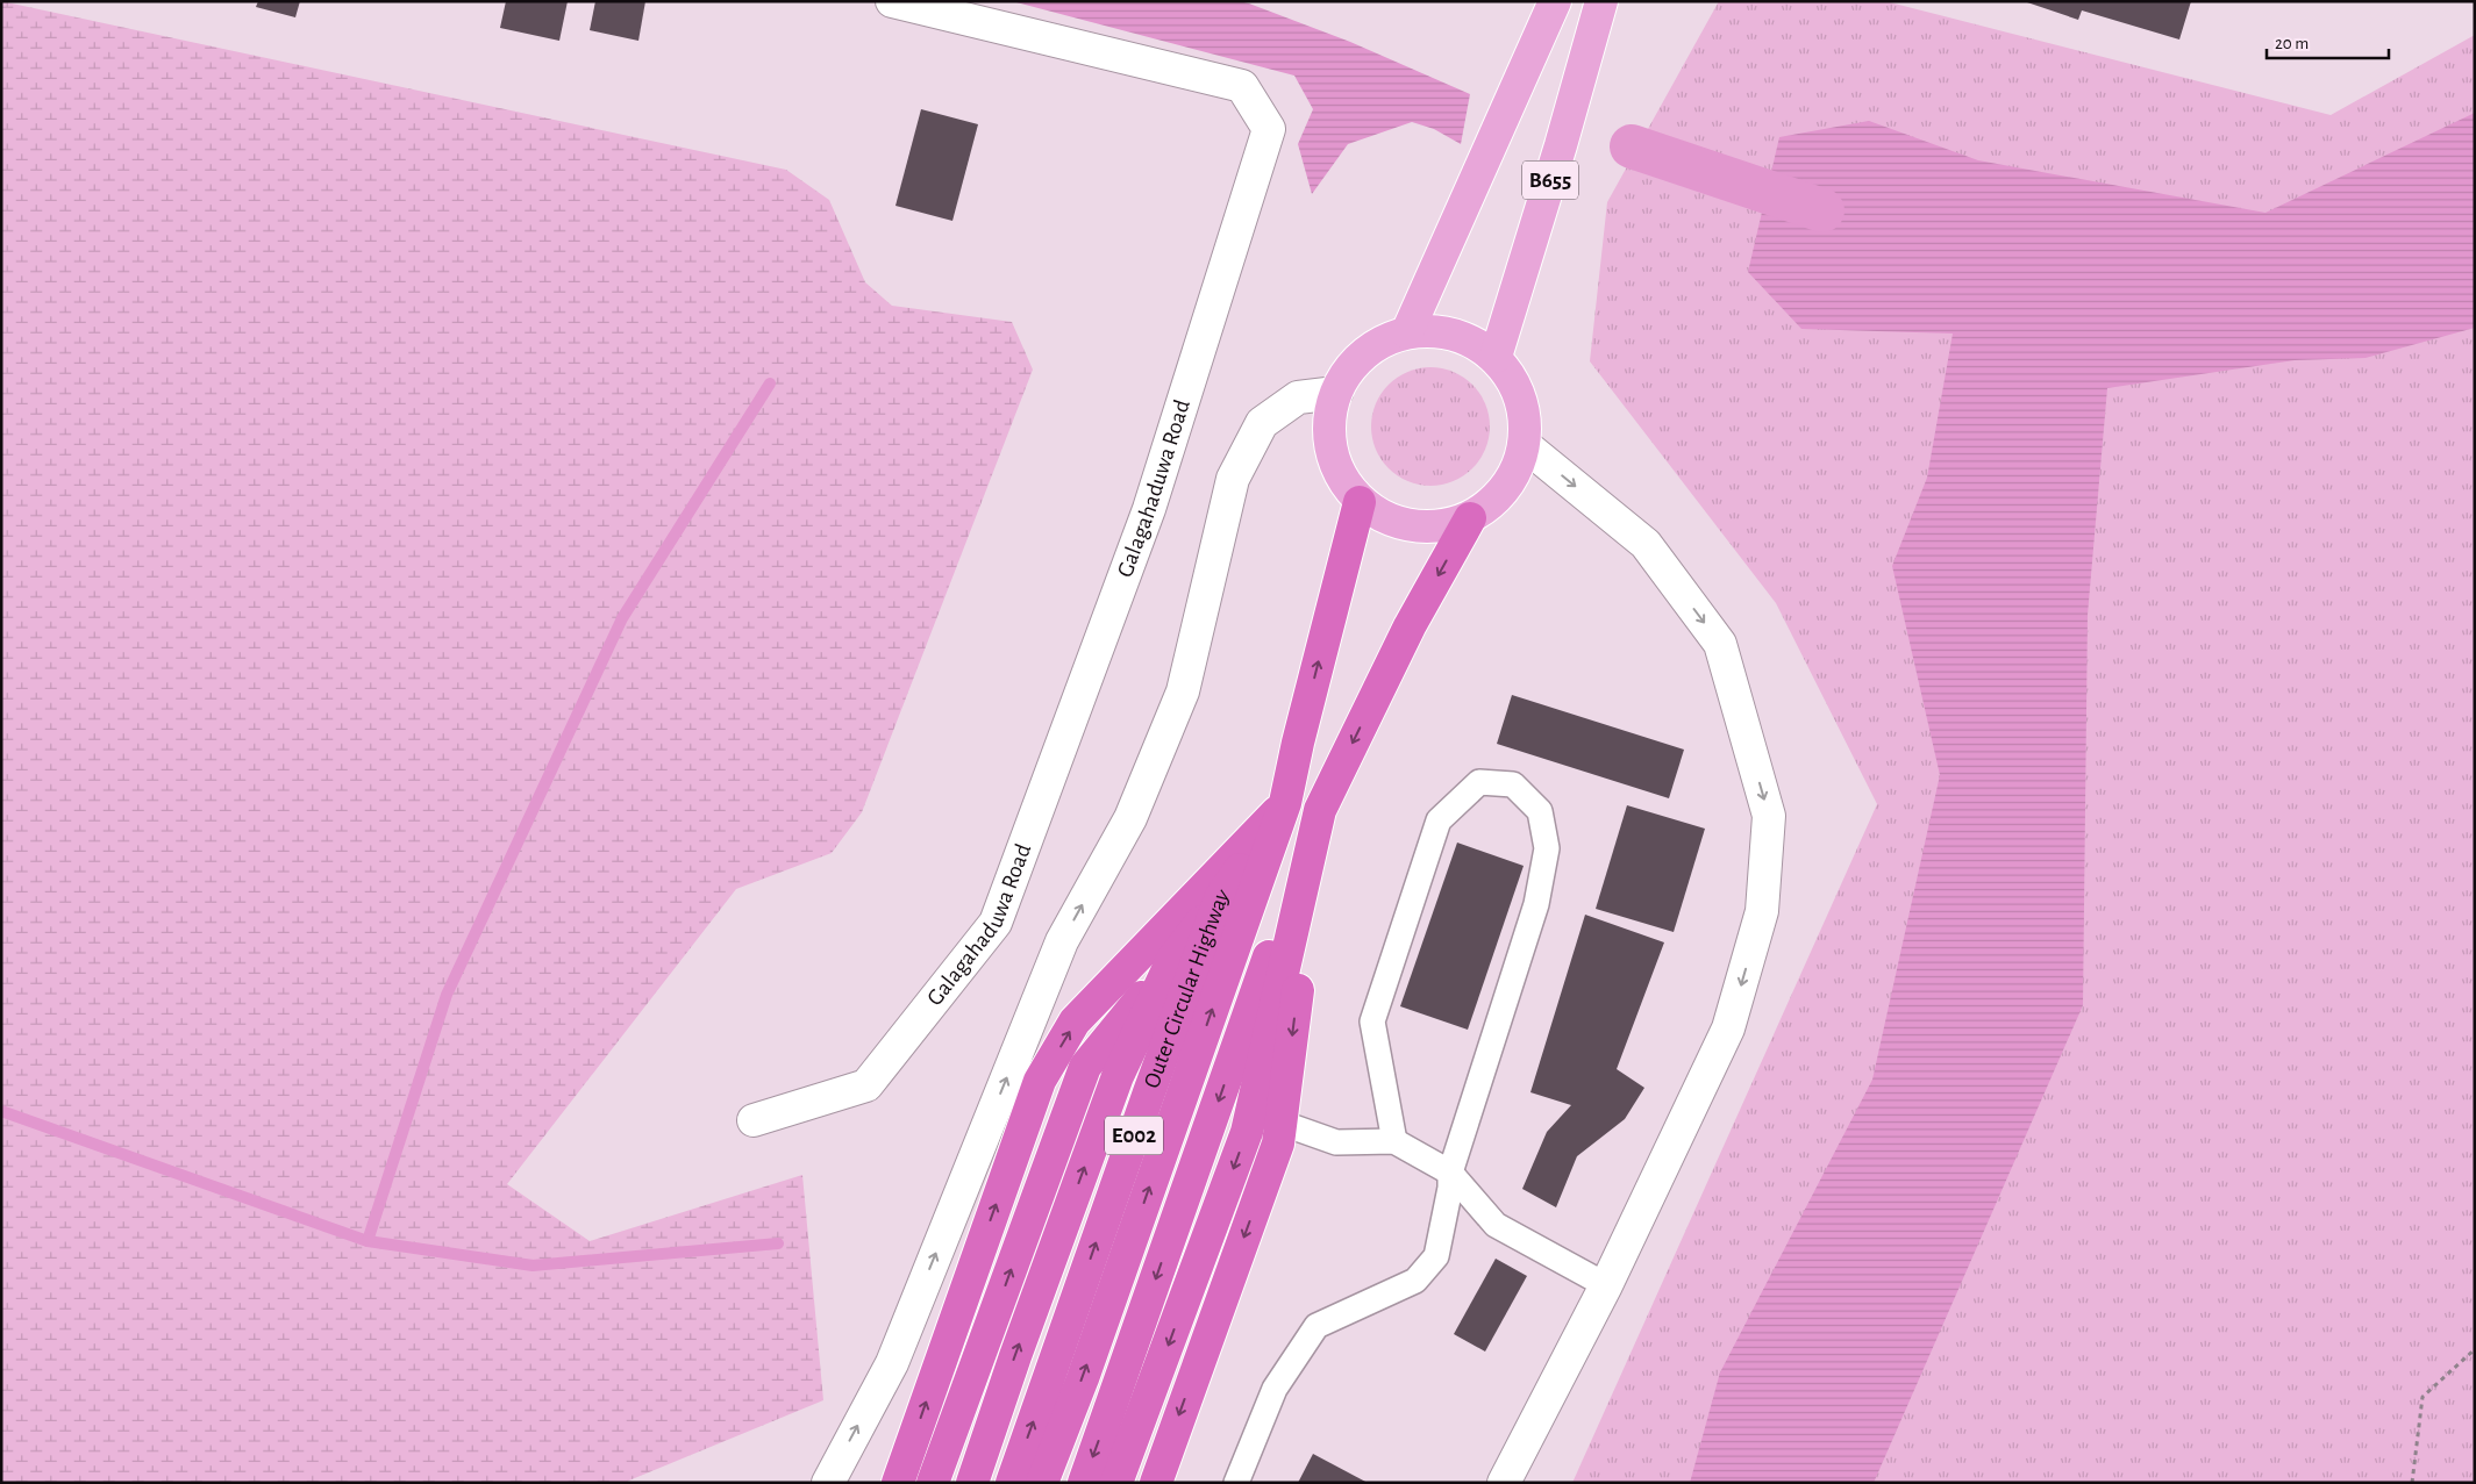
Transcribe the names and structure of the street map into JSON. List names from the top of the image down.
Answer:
{
  "streets": {
    "highway": ["Outer Circular Highway", "E002"],
    "main road": ["B655"],
    "street": ["Galagahaduwa Road"]
  },
  "scale_bar": "20 m"
}
